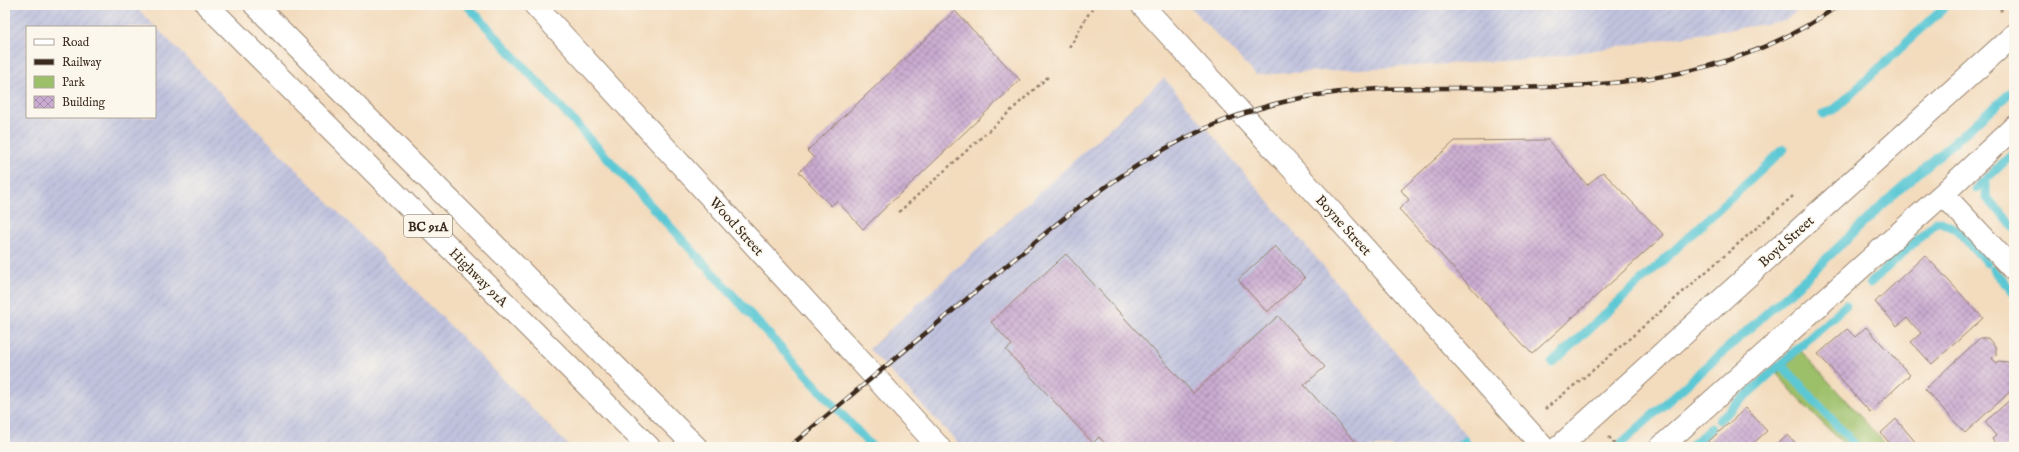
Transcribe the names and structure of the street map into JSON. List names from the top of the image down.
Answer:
{
  "streets": {
    "main road": [
      "Boyne Street",
      "BC 91A",
      "Wood Street",
      "Boyd Street",
      "Highway 91A"
    ]
  },
  "legend": [
    "Road",
    "Railway",
    "Park",
    "Building"
  ]
}
